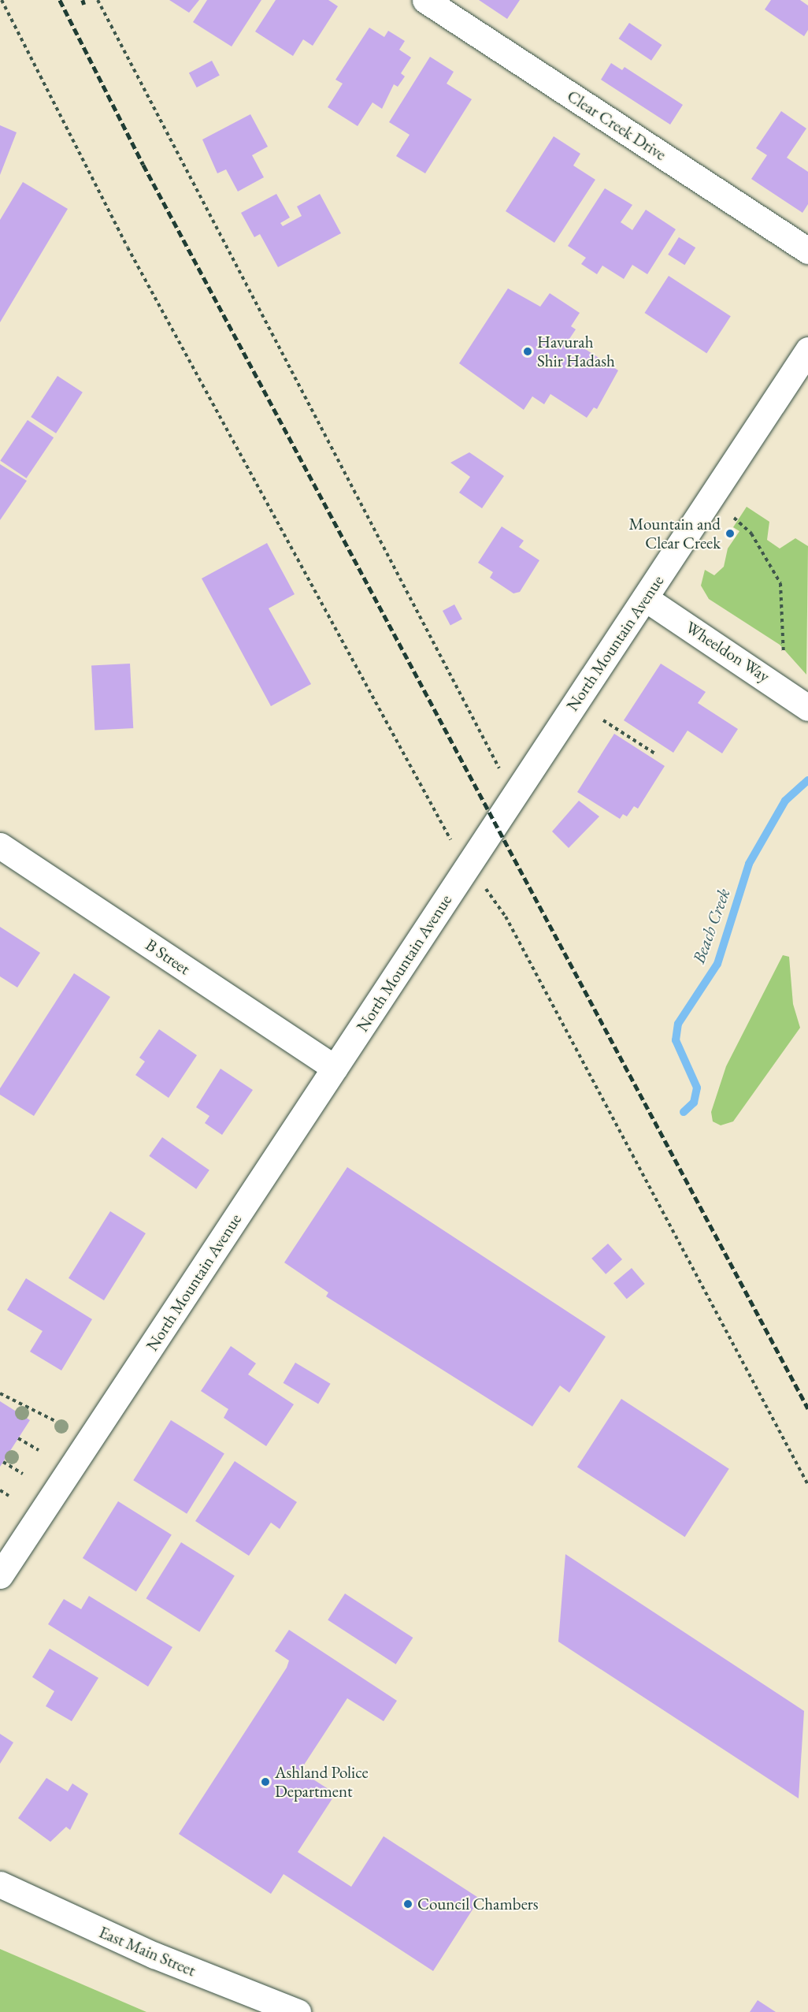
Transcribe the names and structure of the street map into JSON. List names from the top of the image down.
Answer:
{
  "streets": {
    "street": [
      "Clear Creek Drive",
      "North Mountain Avenue",
      "Wheeldon Way",
      "B Street",
      "East Main Street"
    ]
  },
  "crossings": [
    ["North Mountain Avenue", "Wheeldon Way"],
    ["North Mountain Avenue", "B Street"]
  ],
  "water": ["Beach Creek"],
  "places": [
    "Havurah Shir Hadash",
    "Mountain and Clear Creek",
    "Ashland Police Department",
    "Council Chambers"
  ]
}
